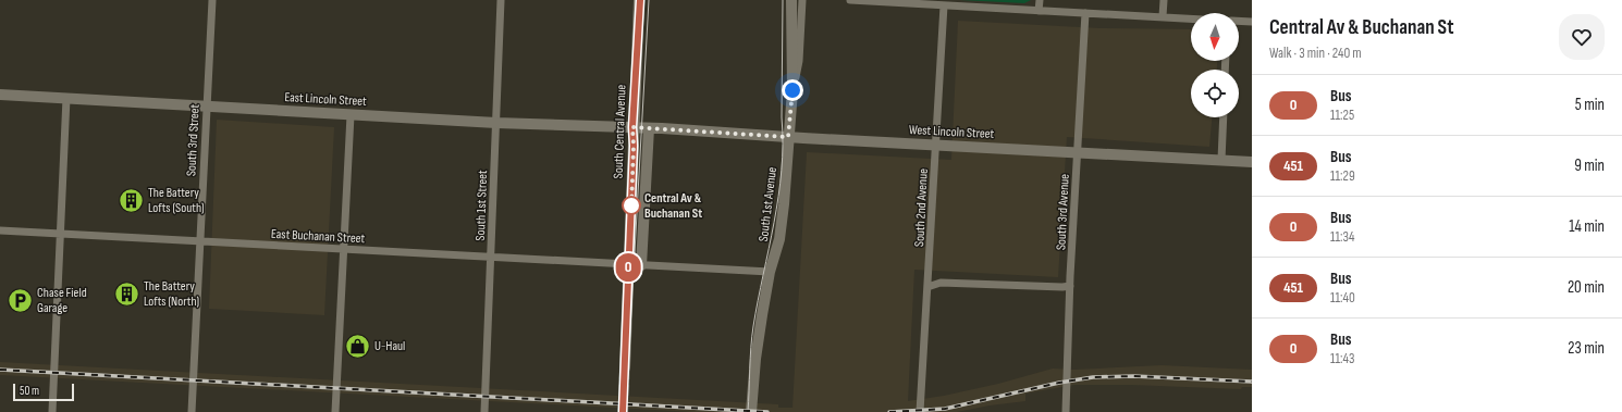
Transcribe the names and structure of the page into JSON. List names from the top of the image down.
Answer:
{
  "streets": {
    "main road": [
      "East Lincoln Street",
      "South Central Avenue",
      "West Lincoln Street",
      "South 1st Avenue"
    ],
    "street": [
      "South 3rd Street",
      "South 1st Street",
      "South 2nd Avenue",
      "South 3rd Avenue",
      "East Buchanan Street"
    ]
  },
  "crossings": [
    ["East Lincoln Street", "South Central Avenue"],
    ["East Lincoln Street", "West Lincoln Street"],
    ["East Lincoln Street", "South 3rd Street"],
    ["East Lincoln Street", "South 1st Street"],
    ["South Central Avenue", "East Buchanan Street"],
    ["West Lincoln Street", "South 1st Avenue"],
    ["West Lincoln Street", "South 2nd Avenue"],
    ["West Lincoln Street", "South 3rd Avenue"],
    ["South 3rd Street", "East Buchanan Street"],
    ["South 1st Avenue", "East Buchanan Street"],
    ["South 1st Street", "East Buchanan Street"]
  ],
  "places": {
    "building": ["The Battery Lofts (South)", "The Battery Lofts (North)"],
    "other": ["Central Av & Buchanan St"],
    "parking": ["Chase Field Garage"],
    "shop": ["U-Haul"]
  },
  "lines": ["bus line 0"],
  "scale_bar": "50 m",
  "north": "bottom",
  "page": {
    "on_map": "0",
    "heading": ["Central Av & Buchanan St", "Walk · 3 min · 240 m"],
    "list": [
      {
        "mark": "0",
        "name": "Bus",
        "note": "11:25",
        "value": "5 min"
      },
      {
        "mark": "451",
        "name": "Bus",
        "note": "11:29",
        "value": "9 min"
      },
      {
        "mark": "0",
        "name": "Bus",
        "note": "11:34",
        "value": "14 min"
      },
      {
        "mark": "451",
        "name": "Bus",
        "note": "11:40",
        "value": "20 min"
      },
      {
        "mark": "0",
        "name": "Bus",
        "note": "11:43",
        "value": "23 min"
      }
    ],
    "scale": "50 m"
  }
}
